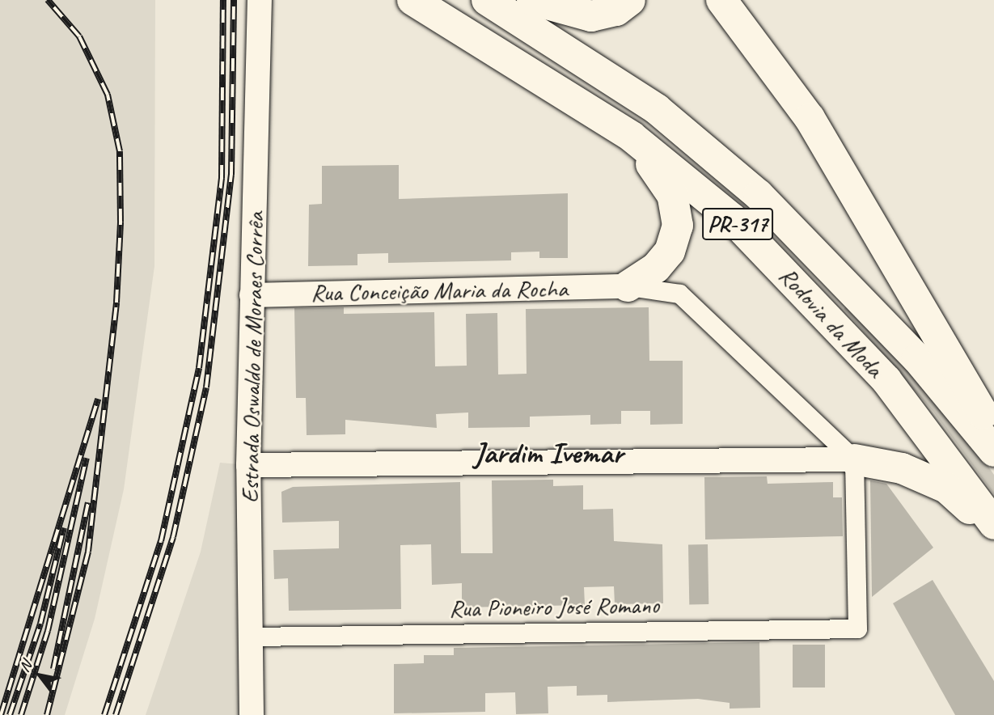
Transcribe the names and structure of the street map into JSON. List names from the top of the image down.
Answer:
{
  "streets": {
    "highway": ["PR-317", "Rodovia da Moda"],
    "street": ["Rua Conceição Maria da Rocha", "Estrada Oswaldo de Moraes Corrêa", "Rua Pioneiro José Romano"]
  },
  "crossings": [
    ["Rua Conceição Maria da Rocha", "Estrada Oswaldo de Moraes Corrêa"],
    ["Estrada Oswaldo de Moraes Corrêa", "Rua Pioneiro José Romano"]
  ],
  "districts": ["Jardim Ivemar"],
  "north": "top left"
}
